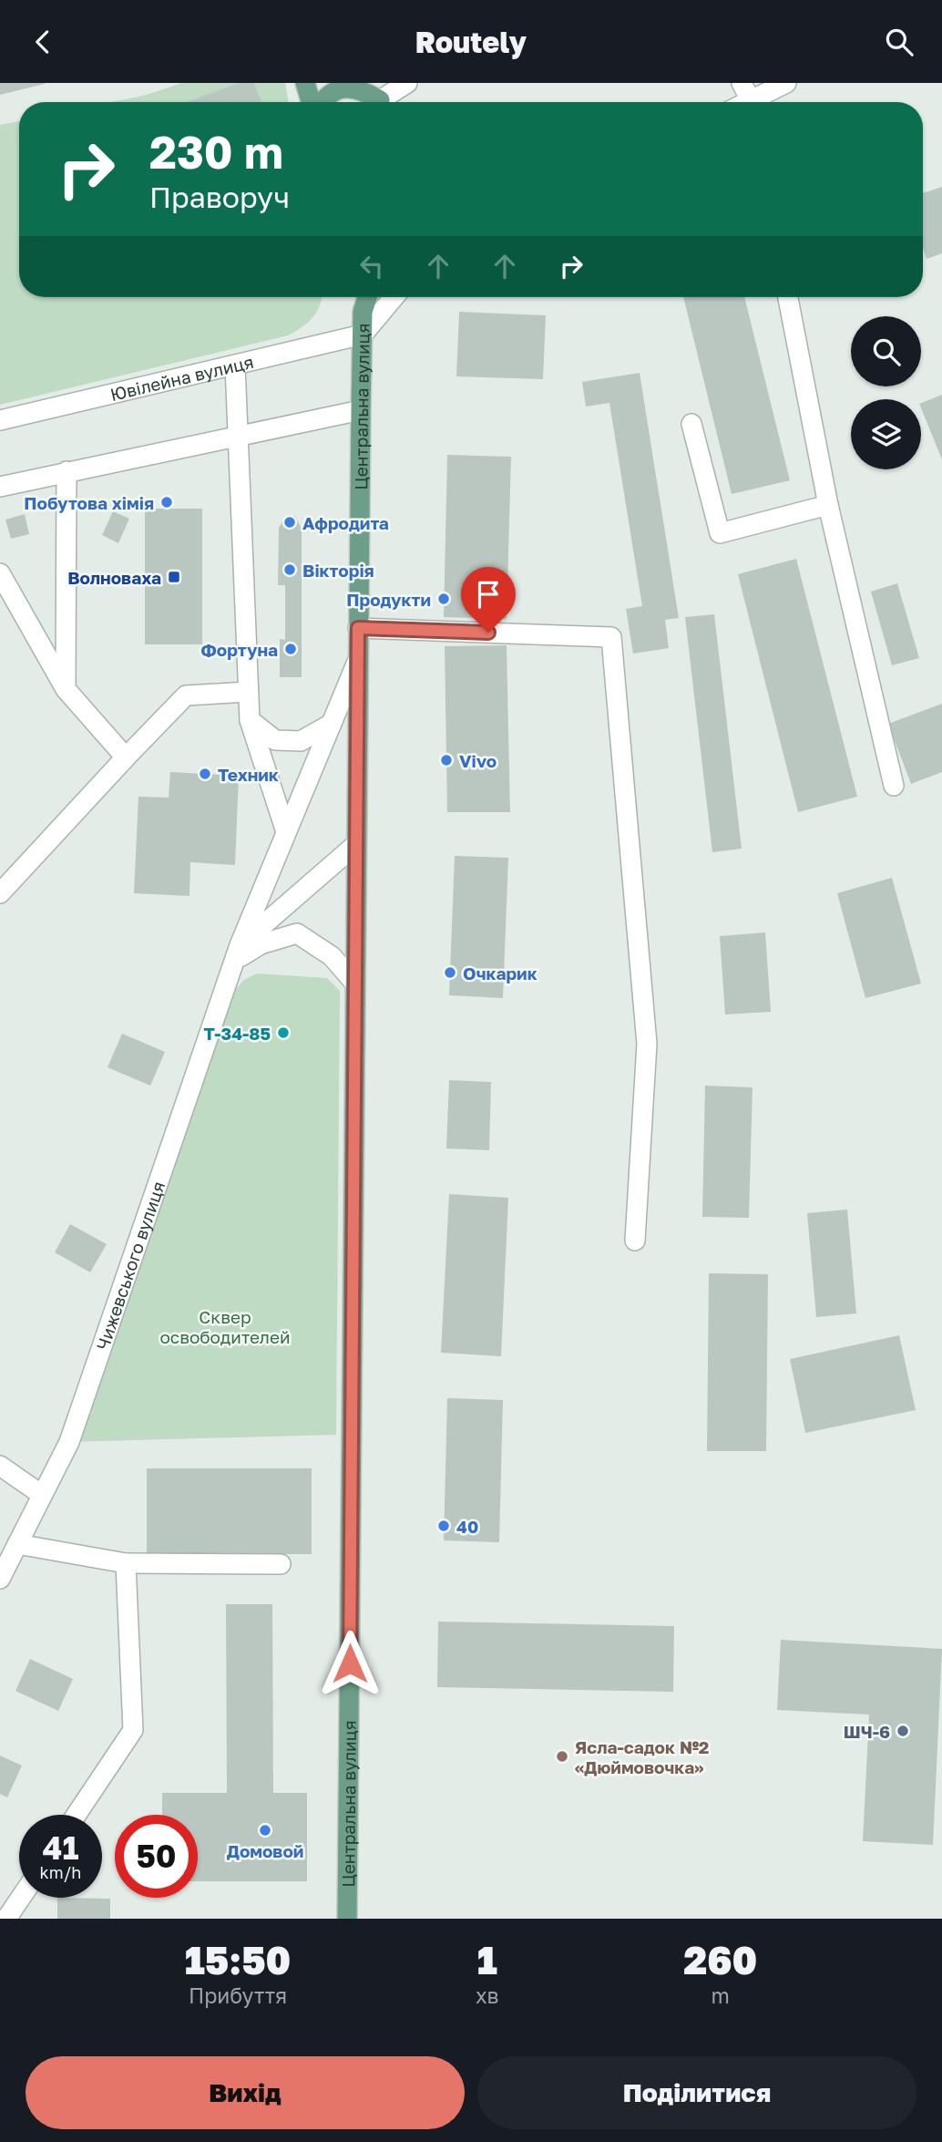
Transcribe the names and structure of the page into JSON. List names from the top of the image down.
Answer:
{
  "streets": {
    "main road": ["Центральна вулиця"],
    "street": ["Ювілейна вулиця", "Чижевського вулиця"]
  },
  "crossings": [
    ["Ювілейна вулиця", "Центральна вулиця"],
    ["Центральна вулиця", "Чижевського вулиця"]
  ],
  "parks": ["Сквер освободителей"],
  "places": {
    "other": [
      "Побутова хімія",
      "Афродита",
      "Вікторія",
      "Продукти",
      "Фортуна",
      "Vivo",
      "Техник",
      "Очкарик",
      "Т-34-85",
      "40",
      "ШЧ-6",
      "Ясла-садок №2 «Дюймовочка»",
      "Домовой"
    ],
    "transit": ["Волноваха"]
  },
  "page": {
    "header": "Routely",
    "turn": ["230 m", "Праворуч"],
    "speed": "41 km/h",
    "limit": "50",
    "eta": [
      "15:50",
      "Прибуття",
      "1",
      "хв",
      "260",
      "m"
    ],
    "buttons": ["Вихід", "Поділитися"]
  }
}
